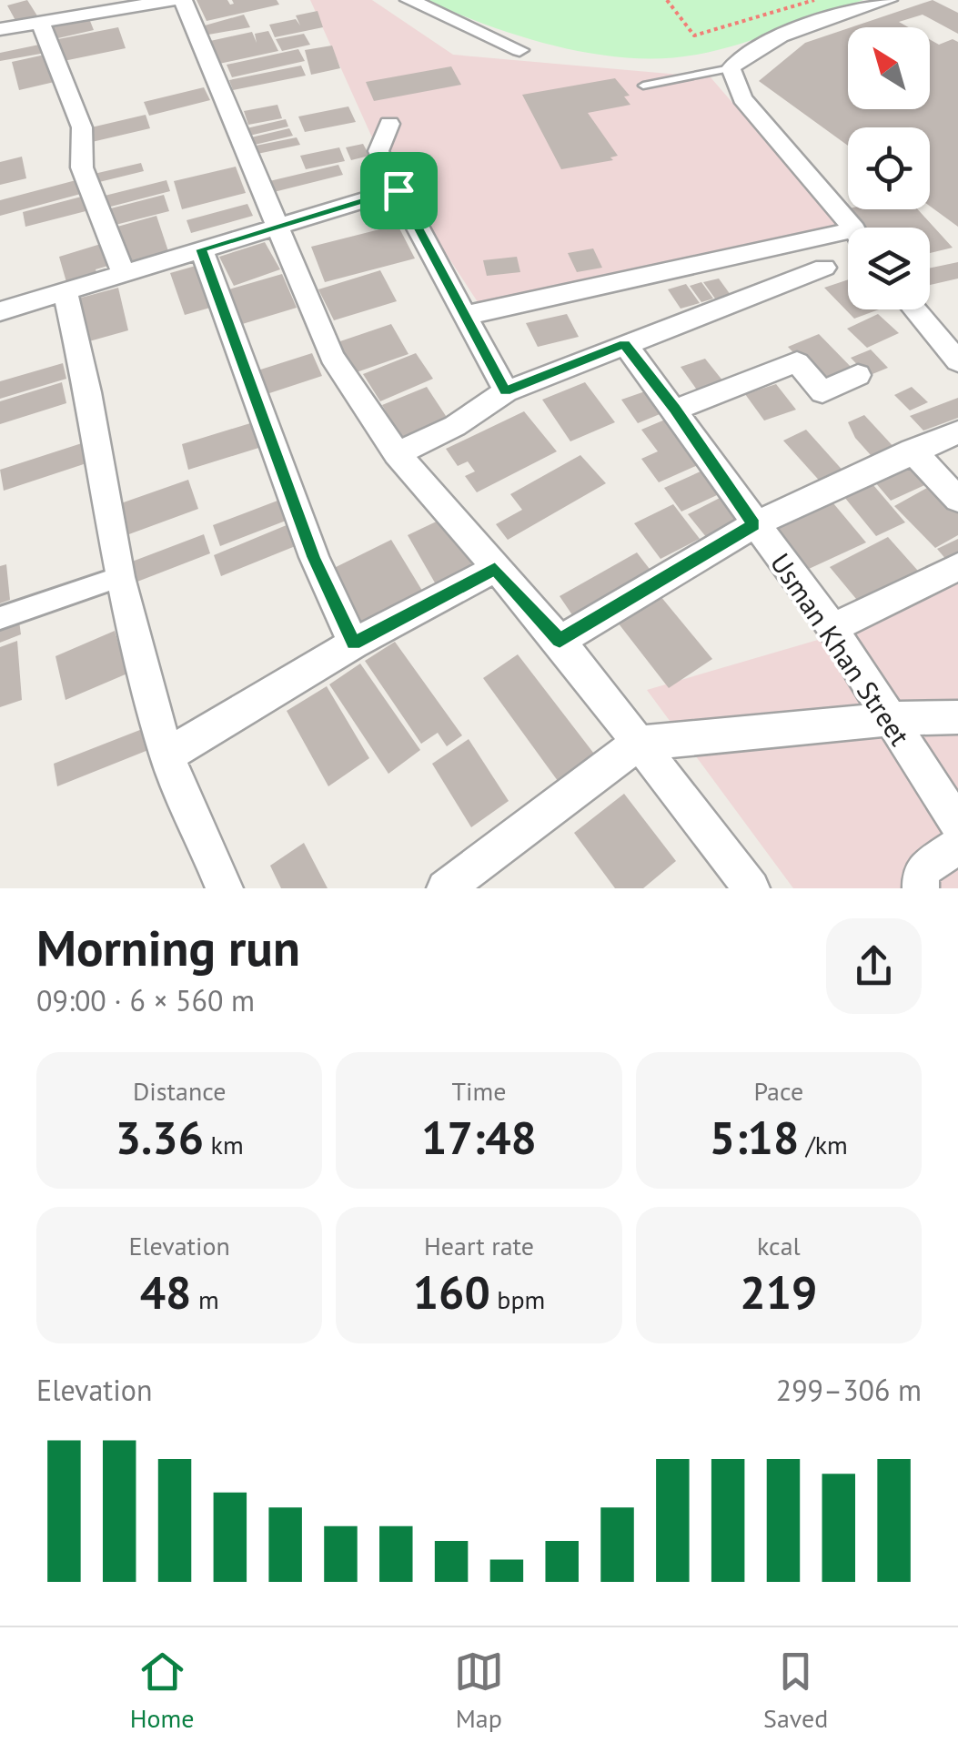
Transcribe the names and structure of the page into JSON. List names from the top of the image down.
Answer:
{
  "streets": {
    "street": ["Usman Khan Street"]
  },
  "north": "top left",
  "page": {
    "heading": ["Morning run", "09:00 · 6 × 560 m"],
    "stats": [
      ["Distance", "3.36 km"],
      ["Time", "17:48"],
      ["Pace", "5:18 /km"],
      ["Elevation", "48 m"],
      ["Heart rate", "160 bpm"],
      ["kcal", "219"]
    ],
    "chart": ["Elevation", "299–306 m"],
    "tabs": ["Home", "Map", "Saved"]
  }
}
